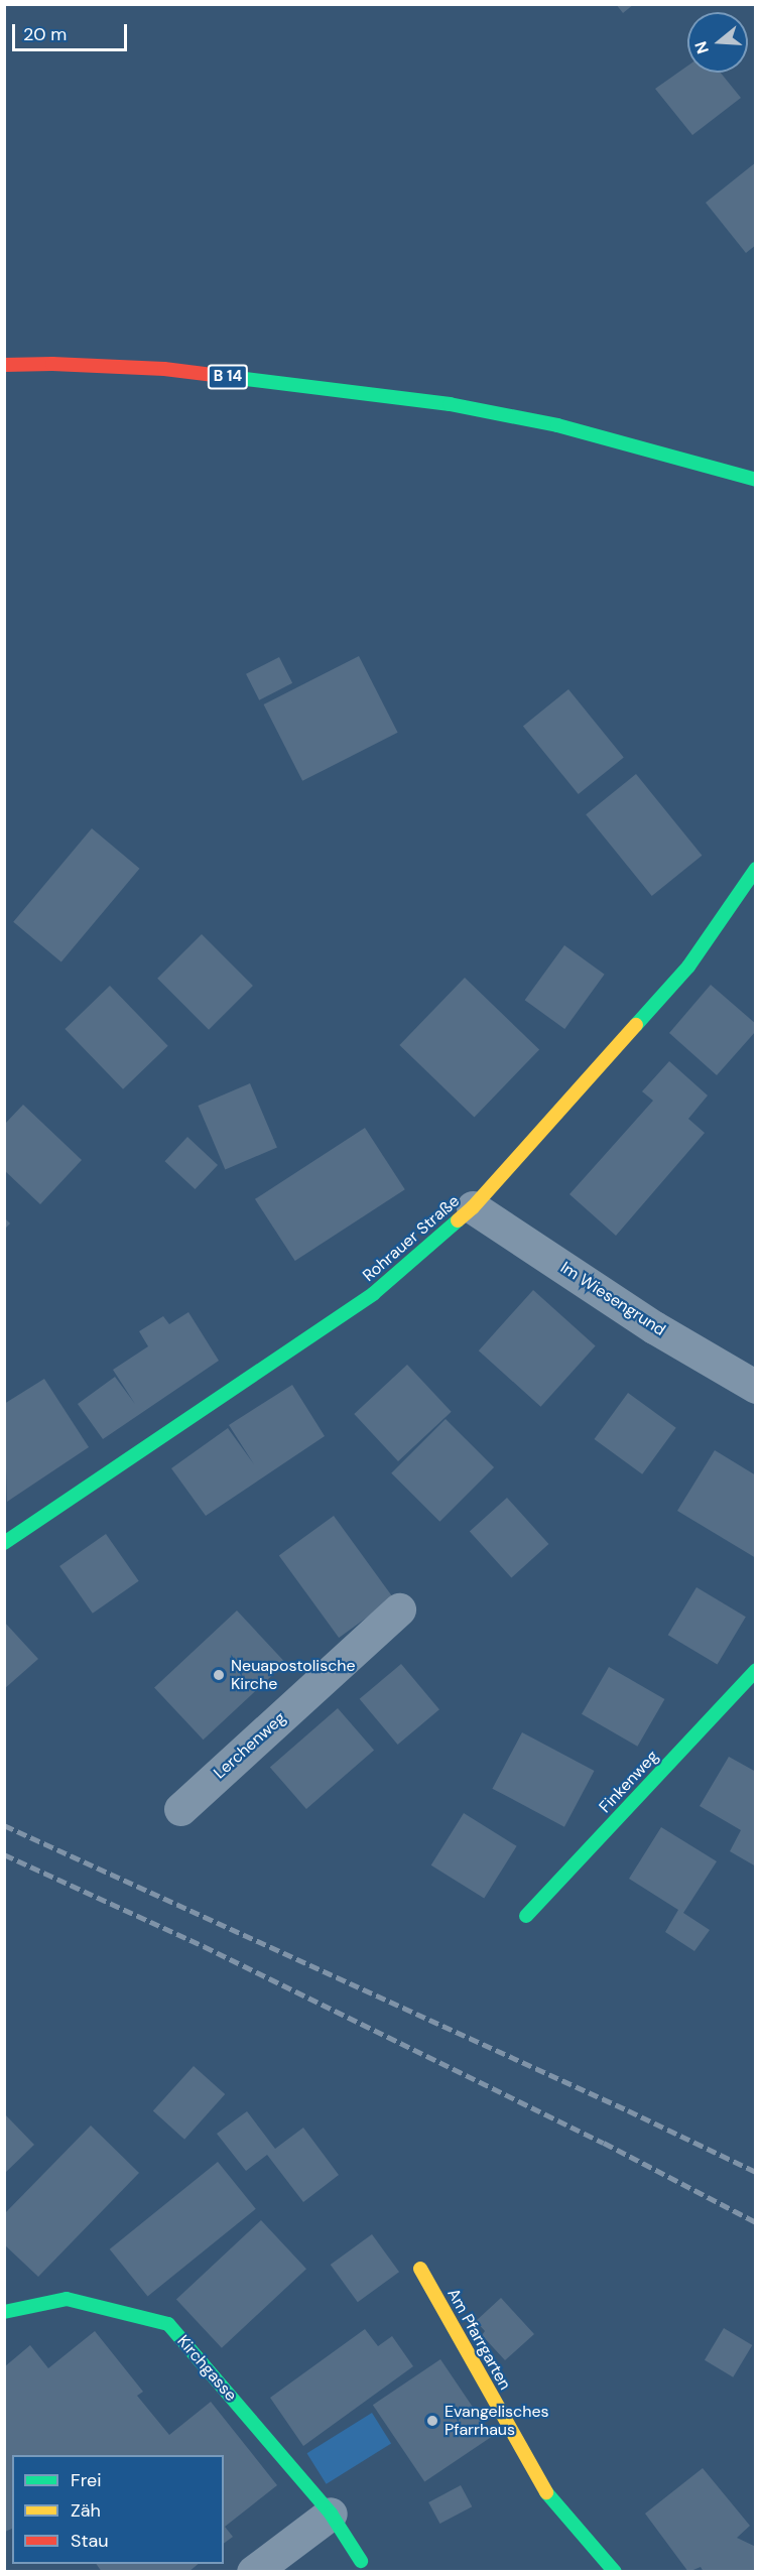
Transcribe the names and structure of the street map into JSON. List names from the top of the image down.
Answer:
{
  "streets": {
    "street": [
      "B 14",
      "Rohrauer Straße",
      "Im Wiesengrund",
      "Lerchenweg",
      "Finkenweg",
      "Am Pfarrgarten",
      "Kirchgasse"
    ]
  },
  "crossings": [
    ["Rohrauer Straße", "Im Wiesengrund"]
  ],
  "places": ["Neuapostolische Kirche", "Evangelisches Pfarrhaus"],
  "legend": ["Frei", "Zäh", "Stau"],
  "scale_bar": "20 m",
  "north": "left"
}
